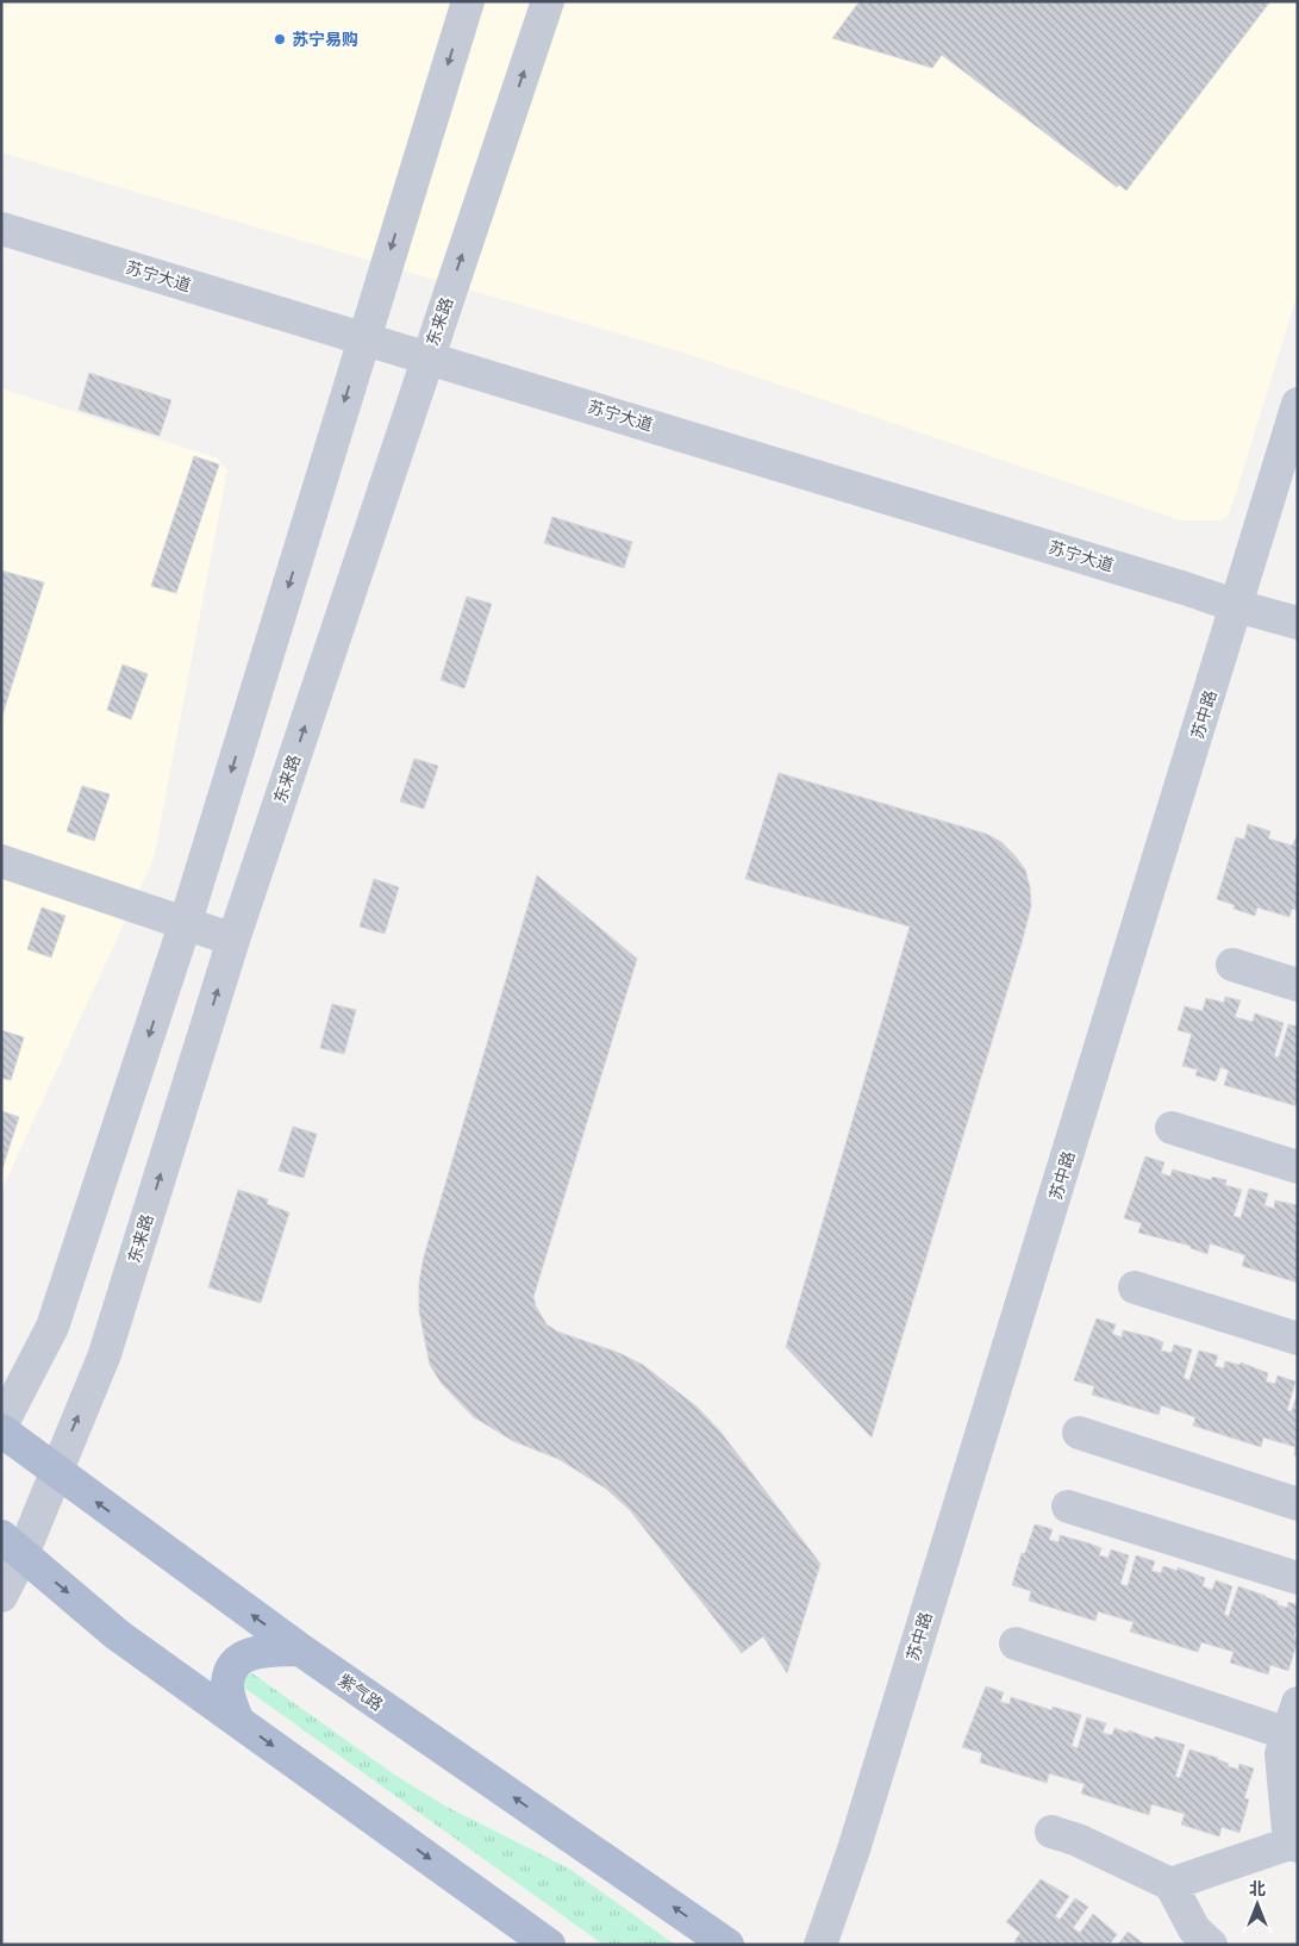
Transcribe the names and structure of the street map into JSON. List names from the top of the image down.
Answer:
{
  "streets": {
    "main road": ["紫气路"],
    "street": ["苏宁大道", "东来路", "苏中路"]
  },
  "crossings": [
    ["苏宁大道", "东来路"],
    ["苏宁大道", "苏中路"],
    ["东来路", "紫气路"]
  ],
  "places": ["苏宁易购"],
  "north": "top"
}
